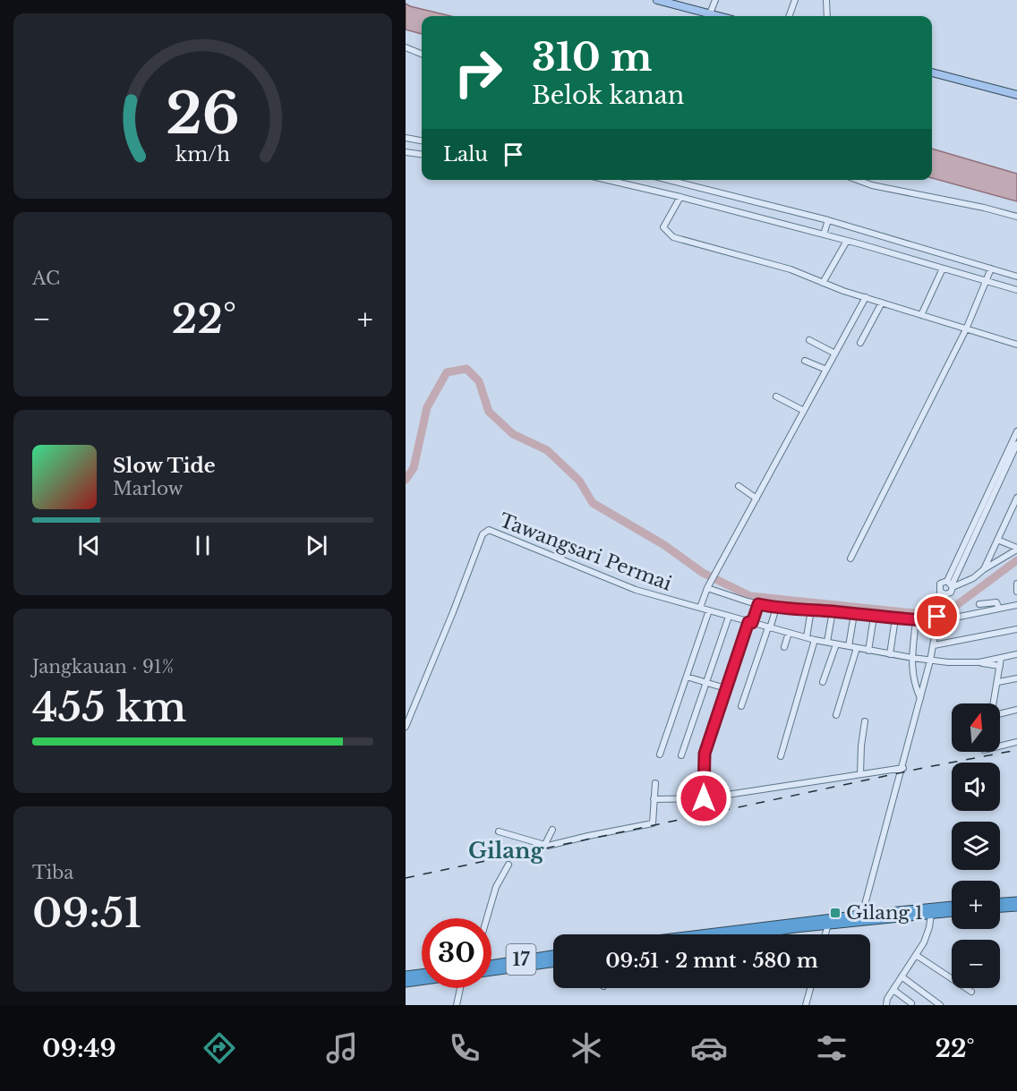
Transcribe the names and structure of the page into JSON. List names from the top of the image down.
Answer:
{
  "streets": {
    "highway": ["17"],
    "street": ["Tawangsari Permai"]
  },
  "districts": ["Gilang"],
  "places": {
    "transit": ["Gilang 1"]
  },
  "north": "top",
  "page": {
    "turn": ["310 m", "Belok kanan"],
    "then": "Lalu",
    "tile": [
      "AC",
      ["Jangkauan · 91%", "455 km"],
      ["Tiba", "09:51"]
    ],
    "heat": ["−", "22°", "+"],
    "song": ["Slow Tide", "Marlow"],
    "map_buttons": ["+", "−"],
    "limit": "30",
    "trip": "09:51 · 2 mnt · 580 m",
    "tabs": ["09:49", "22°"],
    "gauge": ["26", "km/h"]
  }
}
